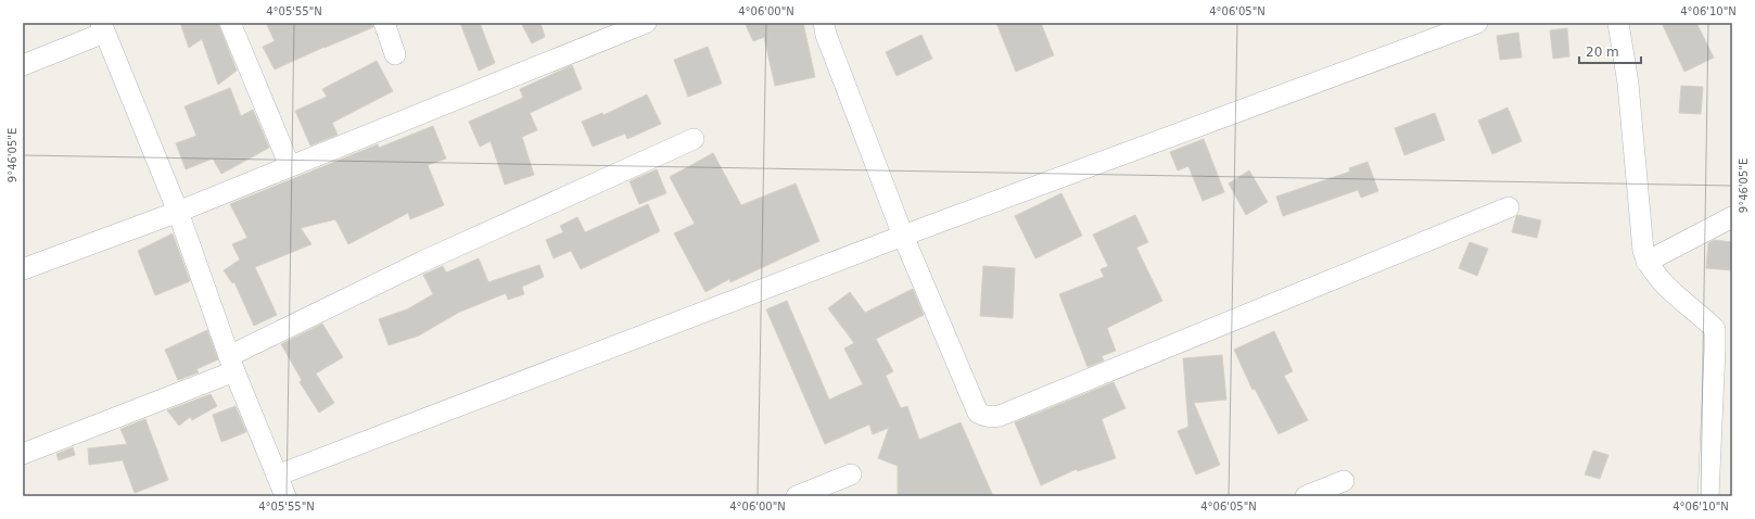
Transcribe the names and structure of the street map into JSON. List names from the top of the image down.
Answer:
{
  "scale_bar": "20 m",
  "coordinates": [
    "4°05'55\"N",
    "4°06'00\"N",
    "4°06'05\"N",
    "4°06'10\"N",
    "9°46'05\"E"
  ]
}
